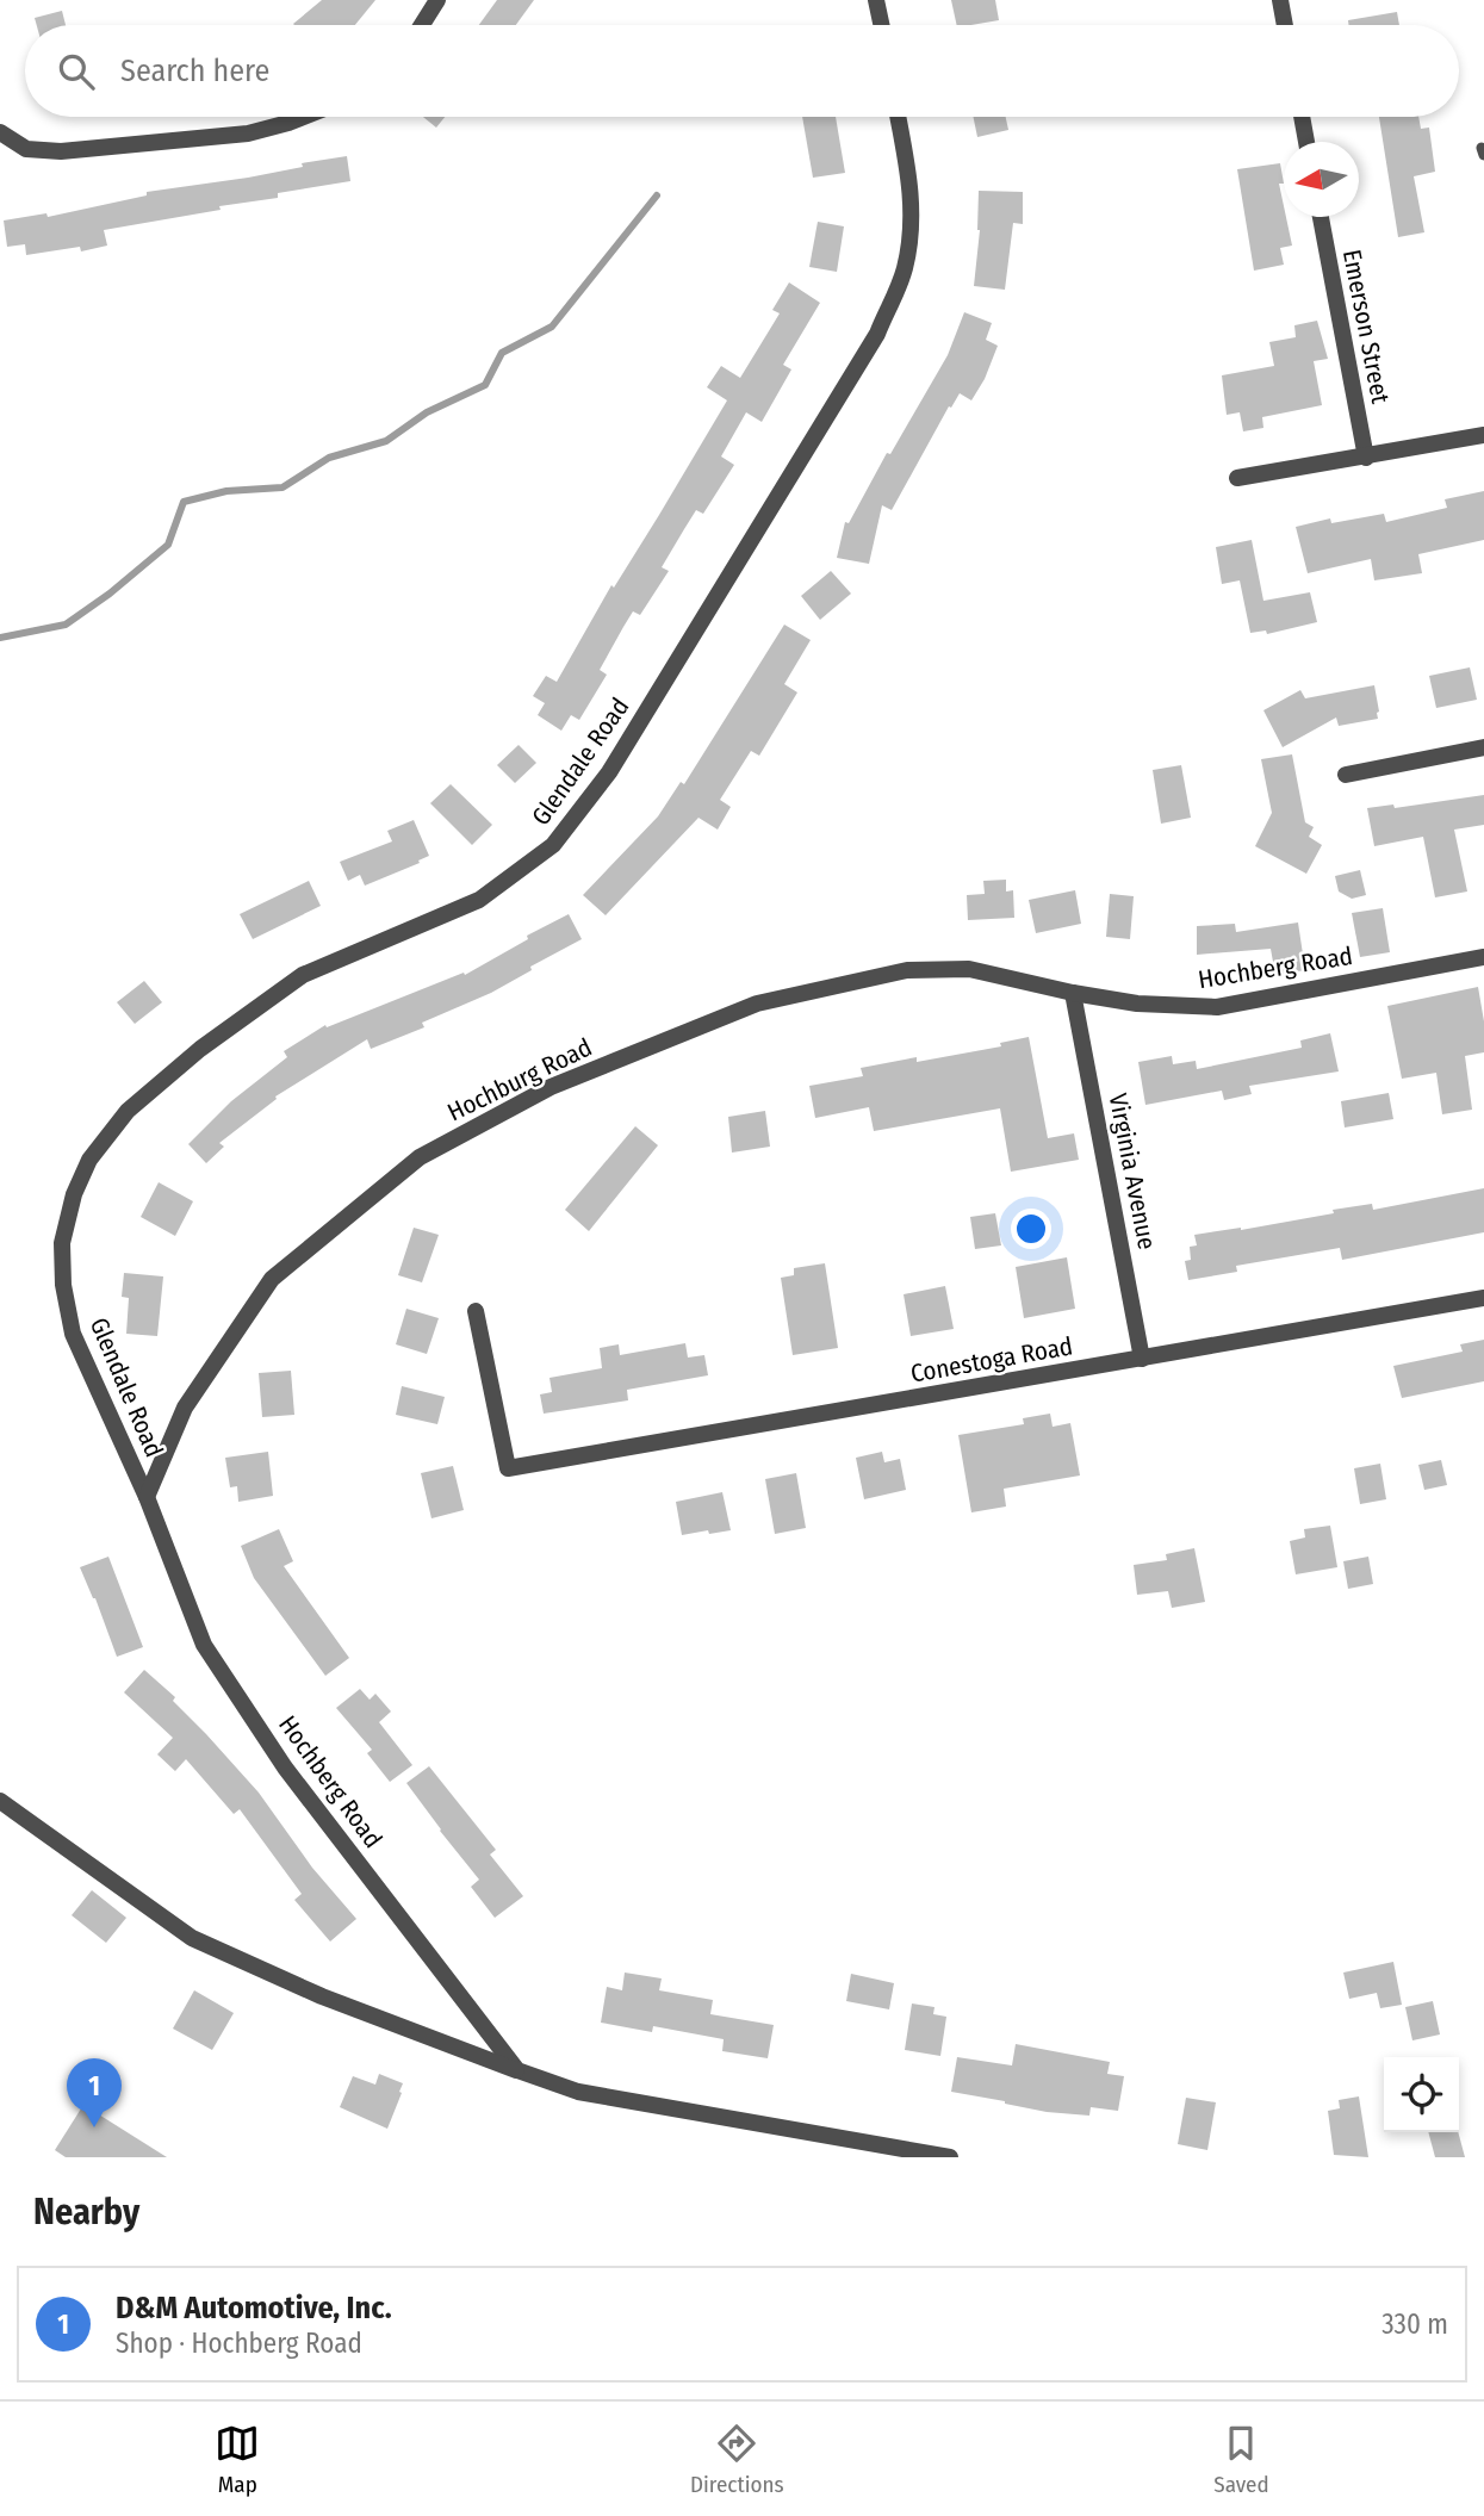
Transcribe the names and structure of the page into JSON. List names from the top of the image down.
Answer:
{
  "streets": {
    "street": [
      "Emerson Street",
      "Glendale Road",
      "Hochberg Road",
      "Hochburg Road",
      "Virginia Avenue",
      "Conestoga Road"
    ]
  },
  "crossings": [
    ["Glendale Road", "Hochberg Road"],
    ["Glendale Road", "Hochburg Road"],
    ["Hochberg Road", "Hochburg Road"],
    ["Hochberg Road", "Virginia Avenue"],
    ["Hochburg Road", "Virginia Avenue"],
    ["Virginia Avenue", "Conestoga Road"]
  ],
  "north": "left",
  "page": {
    "search": "Search here",
    "pins": "1",
    "heading": "Nearby",
    "list": [
      {
        "mark": "1",
        "name": "D&M Automotive, Inc.",
        "note": "Shop · Hochberg Road",
        "value": "330 m"
      }
    ],
    "nav": ["Map", "Directions", "Saved"]
  }
}
